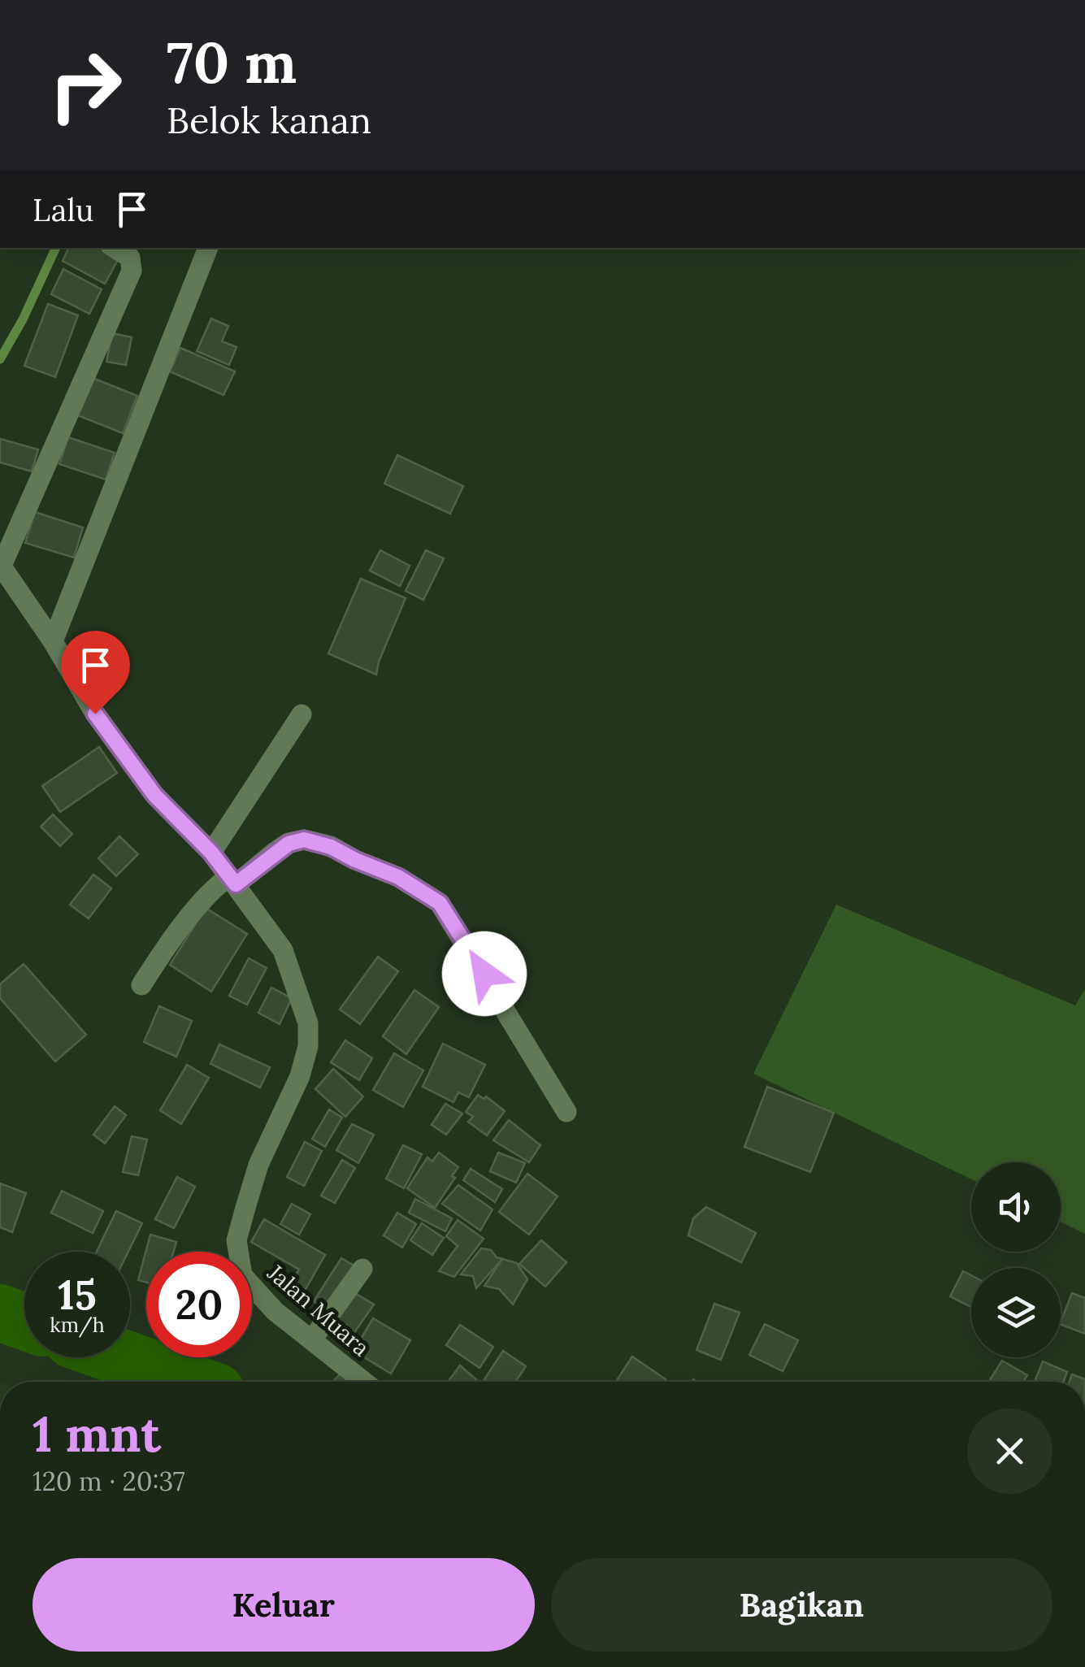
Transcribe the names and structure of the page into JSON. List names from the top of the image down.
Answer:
{
  "streets": {
    "street": ["Jalan Muara"]
  },
  "page": {
    "turn": ["70 m", "Belok kanan"],
    "then": "Lalu",
    "speed": "15 km/h",
    "limit": "20",
    "heading": ["1 mnt", "120 m · 20:37"],
    "buttons": ["Keluar", "Bagikan"]
  }
}
